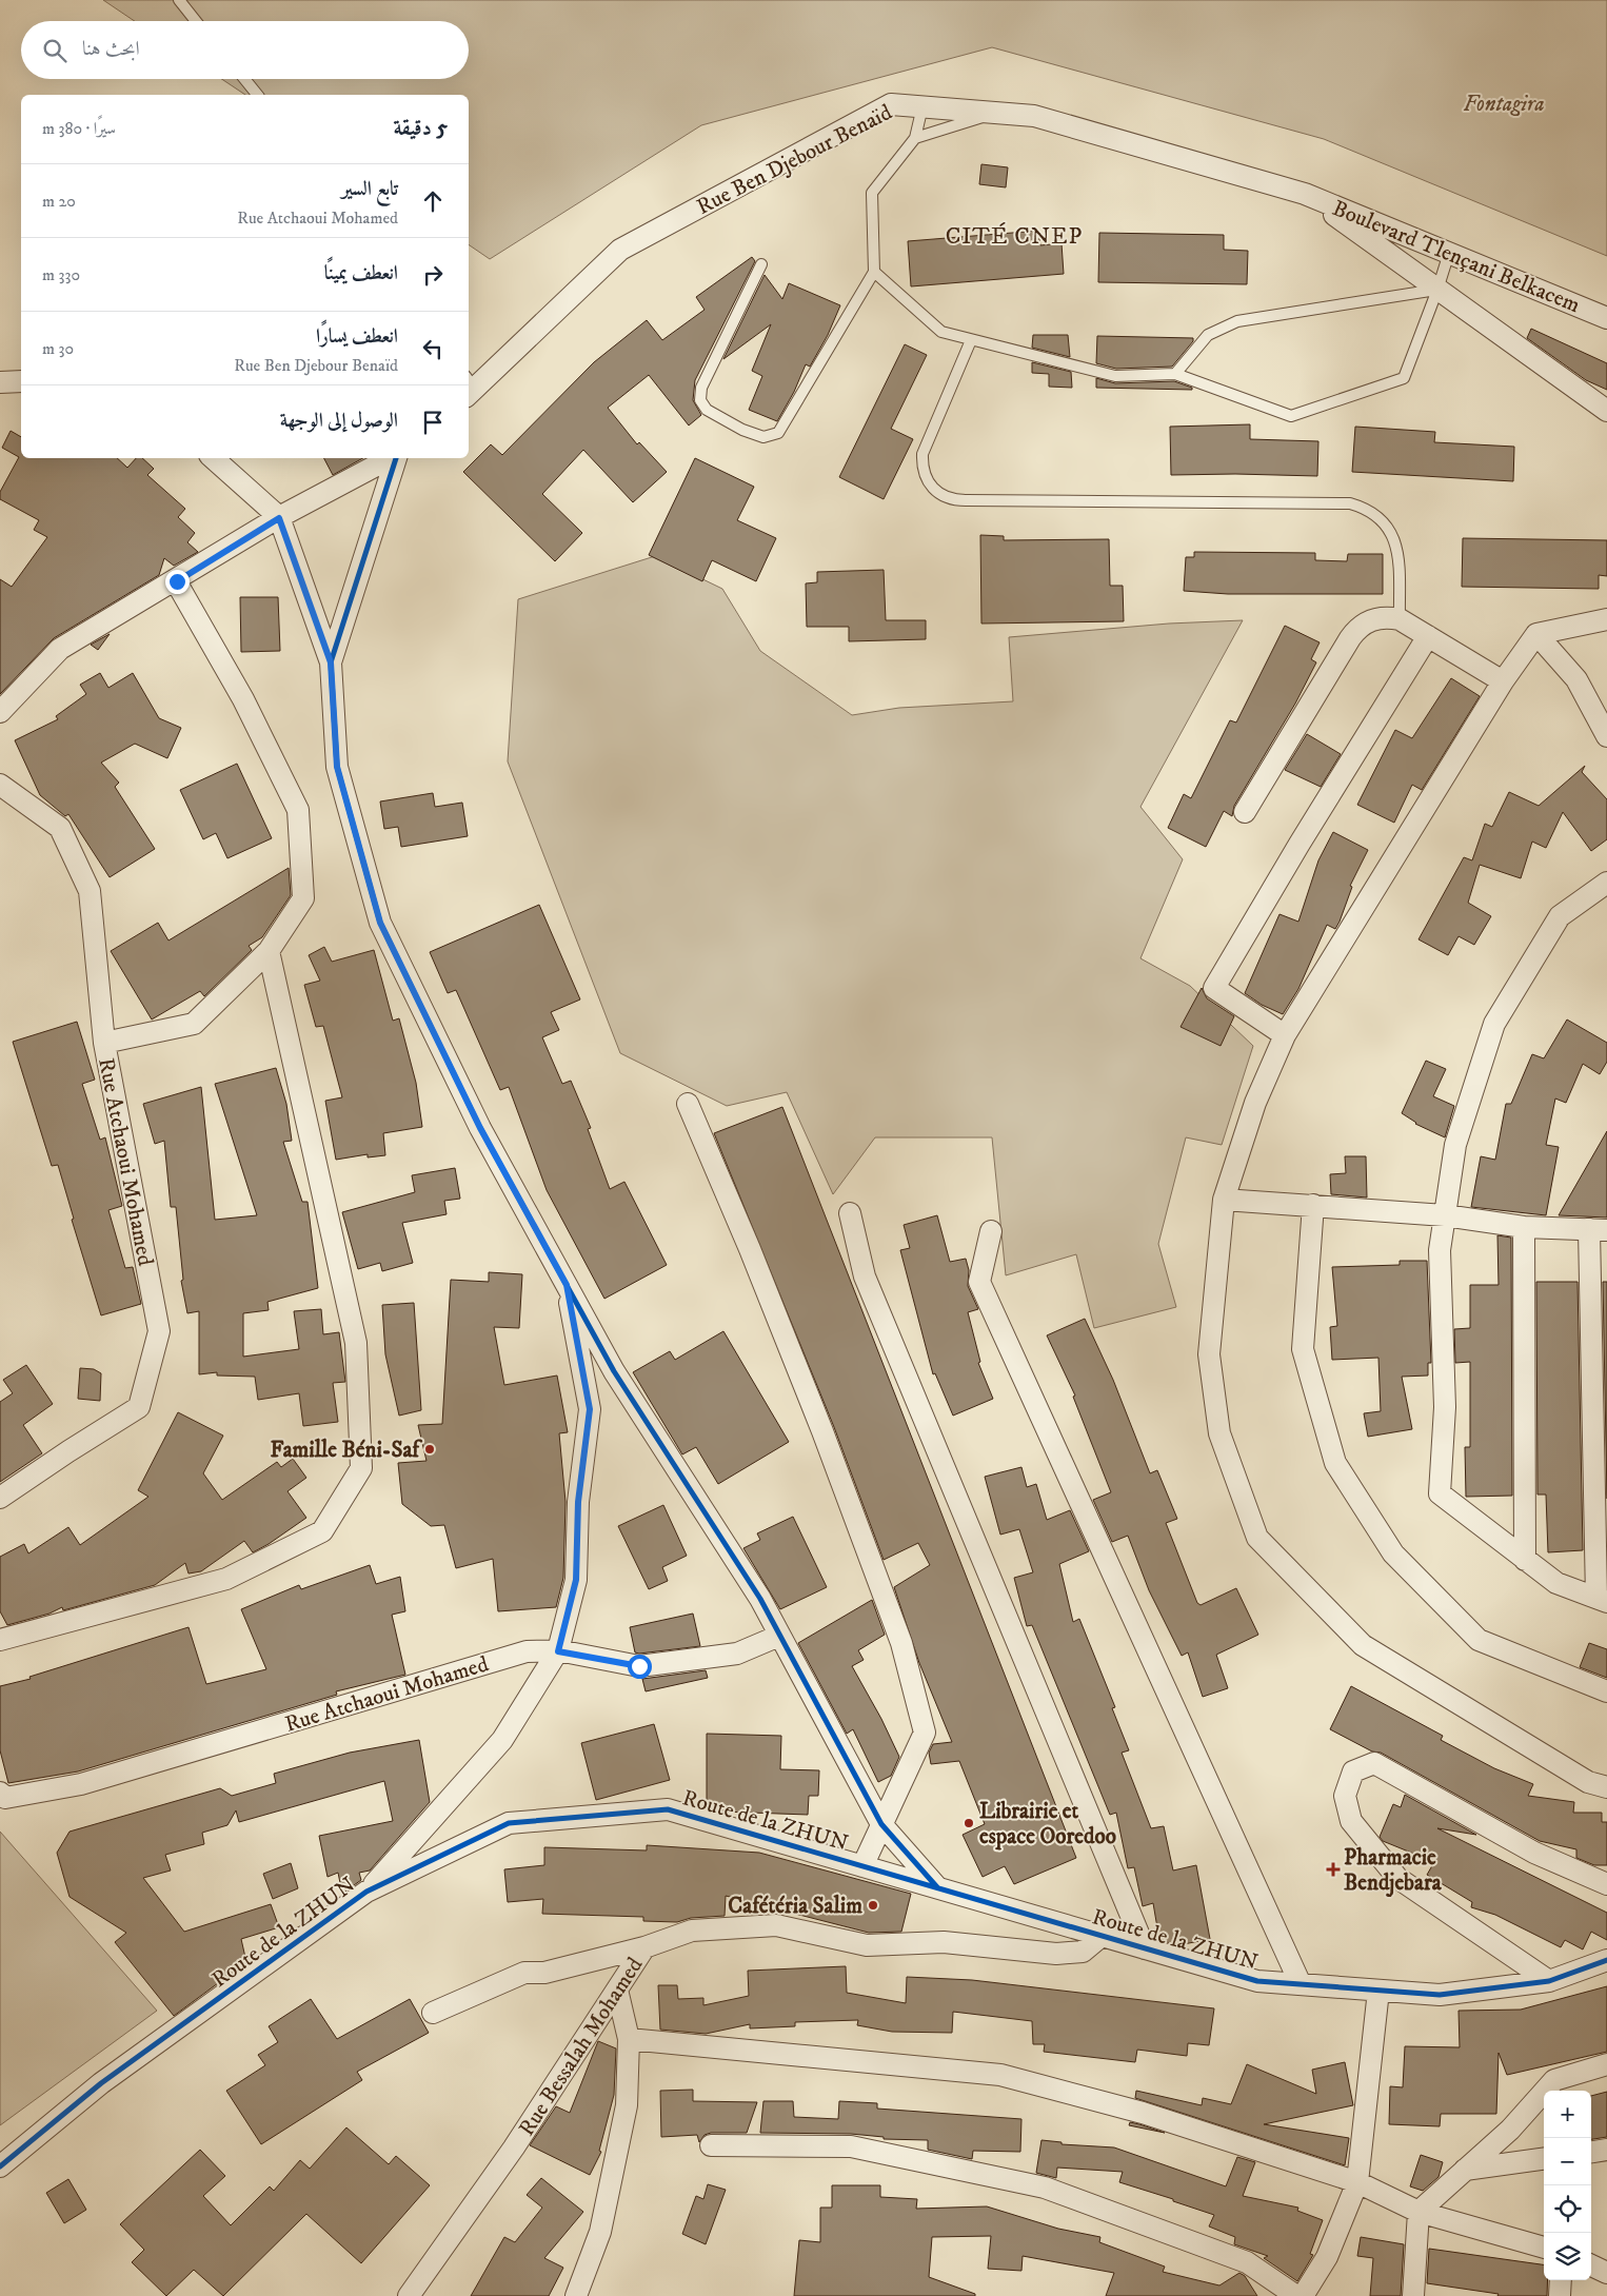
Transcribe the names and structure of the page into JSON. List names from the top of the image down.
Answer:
{
  "streets": {
    "street": [
      "Rue Ben Djebour Benaïd",
      "Boulevard Tlençani Belkacem",
      "Rue Atchaoui Mohamed",
      "Route de la ZHUN",
      "Rue Bessalah Mohamed"
    ]
  },
  "crossings": [
    ["Rue Ben Djebour Benaïd", "Boulevard Tlençani Belkacem"],
    ["Route de la ZHUN", "Rue Bessalah Mohamed"]
  ],
  "districts": ["CITÉ CNEP"],
  "parks": ["Fontagira"],
  "places": {
    "other": ["Famille Béni-Saf", "Librairie et espace Ooredoo", "Cafétéria Salim"],
    "health": ["Pharmacie Bendjebara"]
  },
  "page": {
    "search": "ابحث هنا",
    "heading": ["5 دقيقة", "سيرًا · 380 m"],
    "list": [
      ["تابع السير", "Rue Atchaoui Mohamed", "20 m"],
      ["انعطف يمينًا", "330 m"],
      ["انعطف يسارًا", "Rue Ben Djebour Benaïd", "30 m"],
      "الوصول إلى الوجهة"
    ],
    "map_buttons": ["+", "−"]
  }
}
